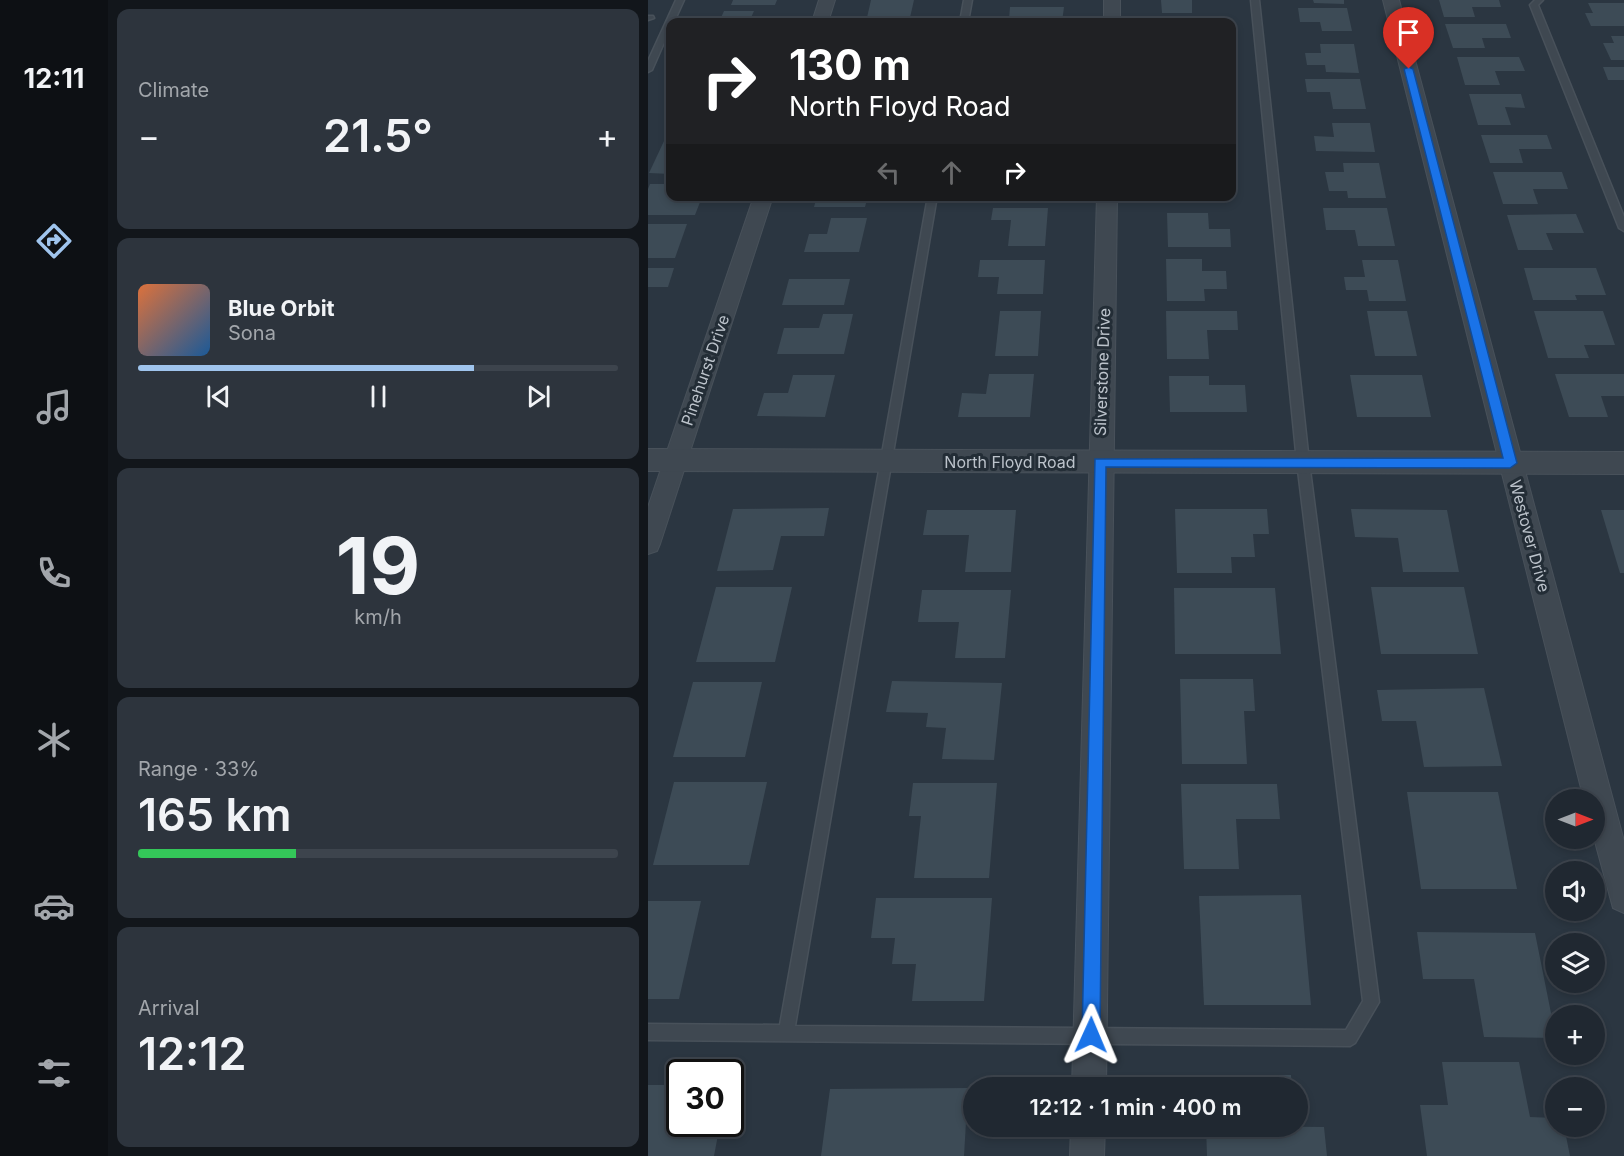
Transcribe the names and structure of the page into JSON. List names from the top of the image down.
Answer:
{
  "streets": {
    "street": [
      "Pinehurst Drive",
      "Silverstone Drive",
      "North Floyd Road",
      "Westover Drive"
    ]
  },
  "crossings": [
    ["Pinehurst Drive", "North Floyd Road"],
    ["Silverstone Drive", "North Floyd Road"],
    ["North Floyd Road", "Westover Drive"]
  ],
  "north": "right",
  "page": {
    "tabs": "12:11",
    "tile": [
      "Climate",
      ["19", "km/h"],
      ["Range · 33%", "165 km"],
      ["Arrival", "12:12"]
    ],
    "turn": ["130 m", "North Floyd Road"],
    "heat": ["−", "21.5°", "+"],
    "song": ["Blue Orbit", "Sona"],
    "map_buttons": ["+", "−"],
    "limit": "30",
    "trip": "12:12 · 1 min · 400 m"
  }
}
